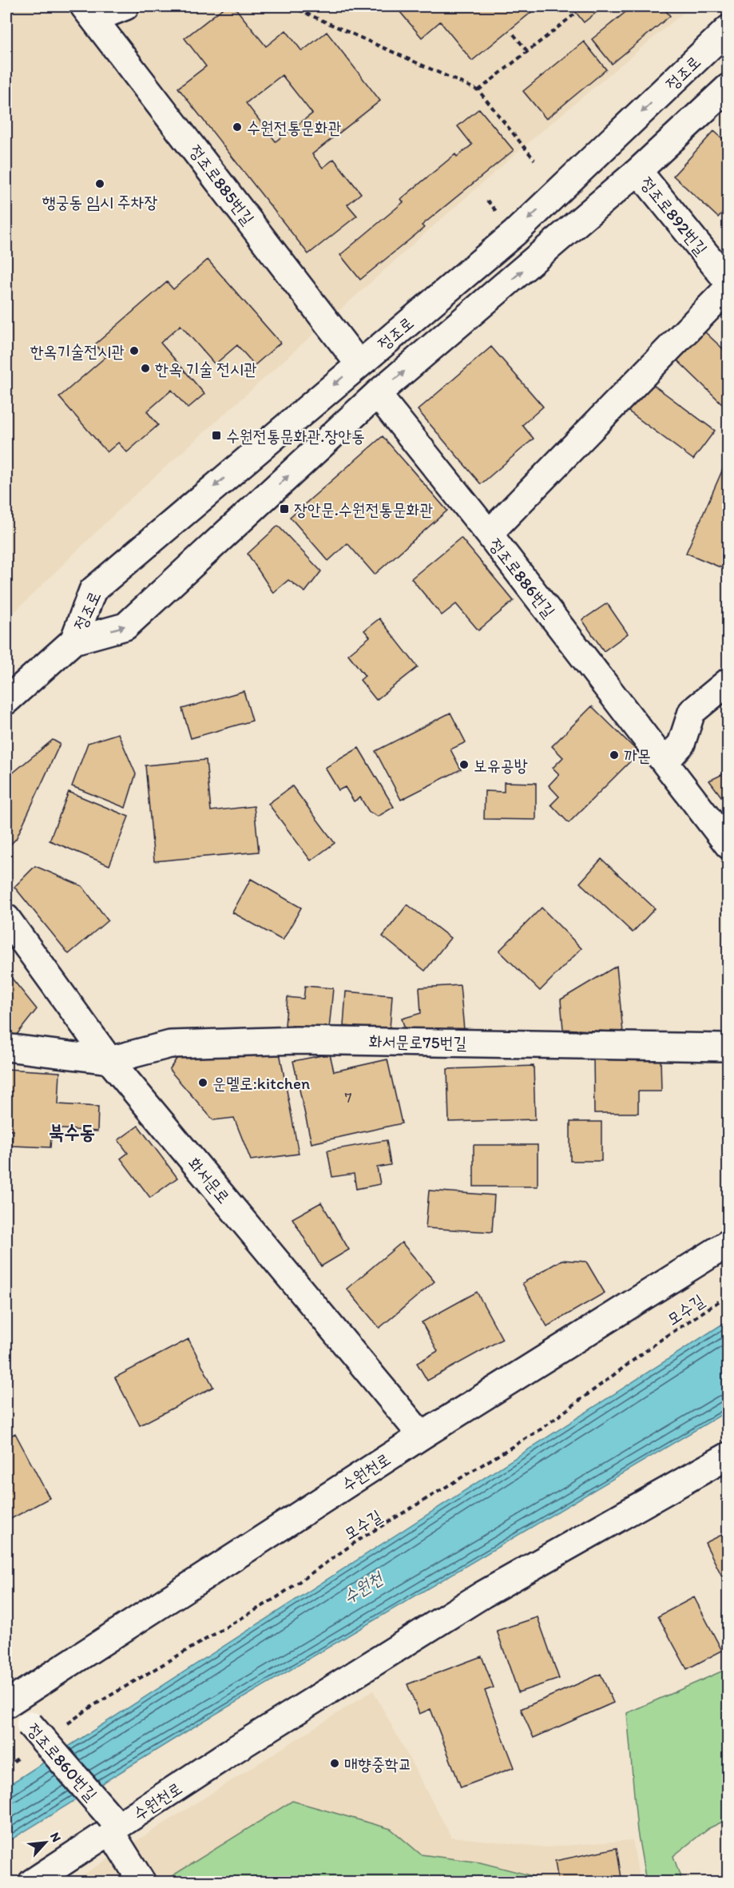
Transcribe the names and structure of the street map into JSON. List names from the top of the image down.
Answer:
{
  "streets": {
    "street": [
      "정조로",
      "정조로885번길",
      "정조로892번길",
      "정조로886번길",
      "화서문로75번길",
      "화서문로",
      "수원천로",
      "정조로860번길"
    ],
    "path": ["모수길"]
  },
  "crossings": [
    ["정조로", "정조로885번길"],
    ["정조로", "정조로892번길"],
    ["정조로", "정조로886번길"],
    ["화서문로75번길", "화서문로"],
    ["화서문로", "수원천로"],
    ["수원천로", "정조로860번길"]
  ],
  "districts": ["북수동"],
  "water": ["수원천"],
  "places": {
    "other": [
      "수원전통문화관",
      "행궁동 임시 주차장",
      "한옥기술전시관",
      "한옥 기술 전시관",
      "까몬",
      "보유공방",
      "운멜로:kitchen",
      "매향중학교"
    ],
    "transit": ["수원전통문화관.장안동", "장안문.수원전통문화관"]
  },
  "house_numbers": ["7"],
  "north": "top right"
}
